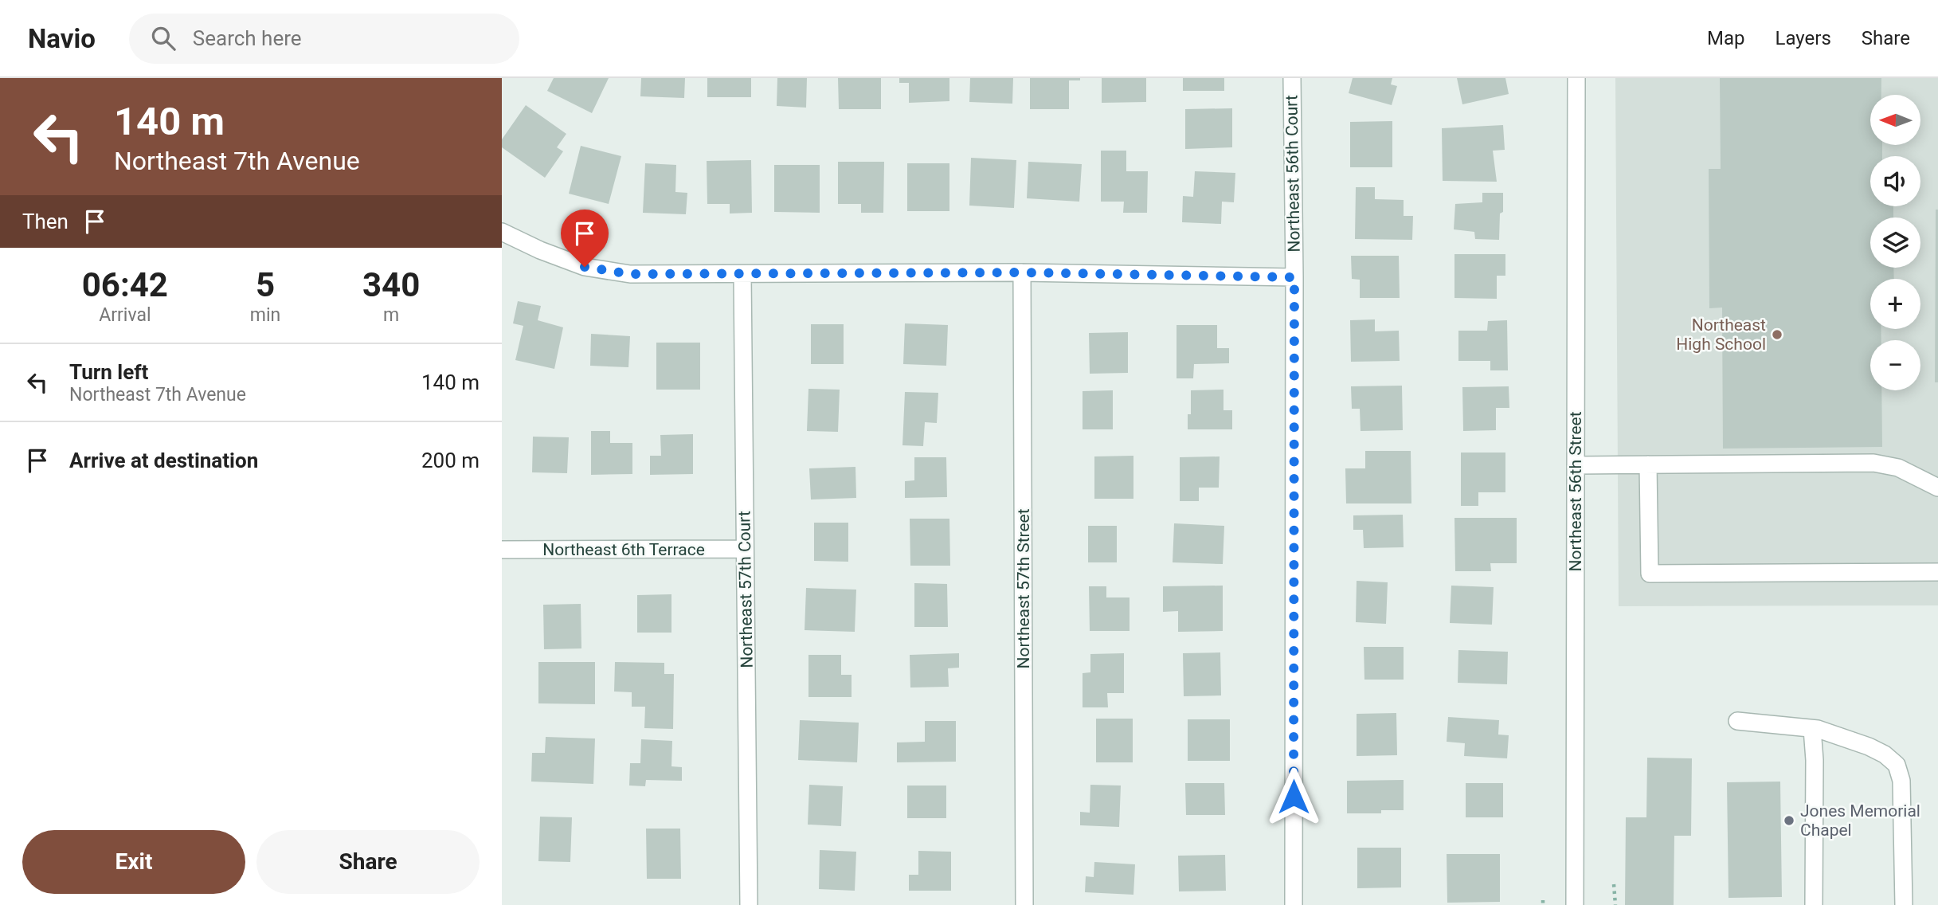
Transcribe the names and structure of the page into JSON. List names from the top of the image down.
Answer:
{
  "streets": {
    "street": [
      "Northeast 56th Court",
      "Northeast 56th Street",
      "Northeast 6th Terrace",
      "Northeast 57th Street",
      "Northeast 57th Court"
    ]
  },
  "crossings": [
    ["Northeast 6th Terrace", "Northeast 57th Court"]
  ],
  "places": ["Northeast High School", "Jones Memorial Chapel"],
  "north": "left",
  "page": {
    "header": "Navio",
    "search": "Search here",
    "nav": ["Map", "Layers", "Share"],
    "turn": ["140 m", "Northeast 7th Avenue"],
    "map_buttons": ["+", "−"],
    "then": "Then",
    "eta": [
      "06:42",
      "Arrival",
      "5",
      "min",
      "340",
      "m"
    ],
    "list": [
      {
        "name": "Turn left",
        "note": "Northeast 7th Avenue",
        "value": "140 m"
      },
      {
        "name": "Arrive at destination",
        "value": "200 m"
      }
    ],
    "buttons": ["Exit", "Share"]
  }
}
